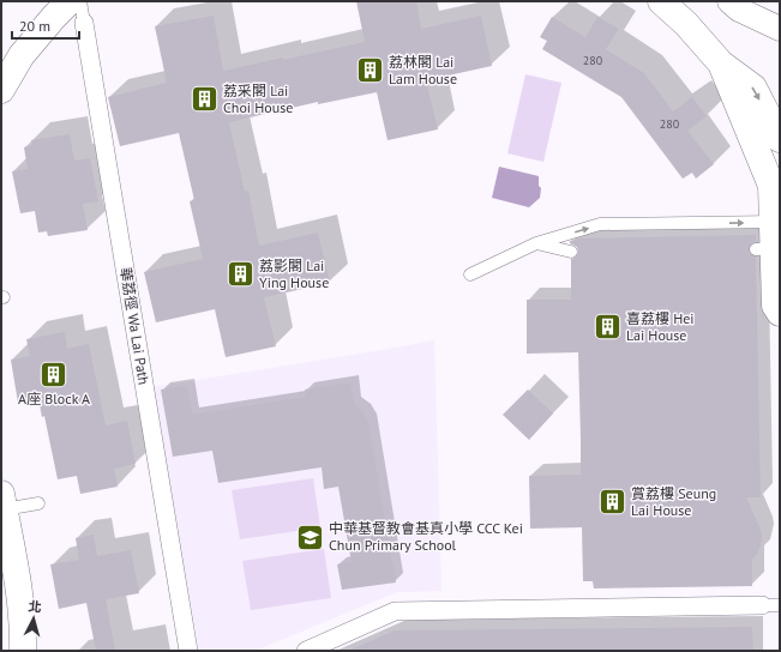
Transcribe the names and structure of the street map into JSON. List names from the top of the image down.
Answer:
{
  "streets": {
    "street": ["華荔徑 Wa Lai Path"]
  },
  "places": {
    "building": [
      "荔林閣 Lai Lam House",
      "荔采閣 Lai Choi House",
      "荔影閣 Lai Ying House",
      "喜荔樓 Hei Lai House",
      "A座 Block A",
      "賞荔樓 Seung Lai House"
    ],
    "school or university": ["中華基督教會基真小學 CCC Kei Chun Primary School"]
  },
  "house_numbers": ["280", "280"],
  "scale_bar": "20 m",
  "north": "top"
}
